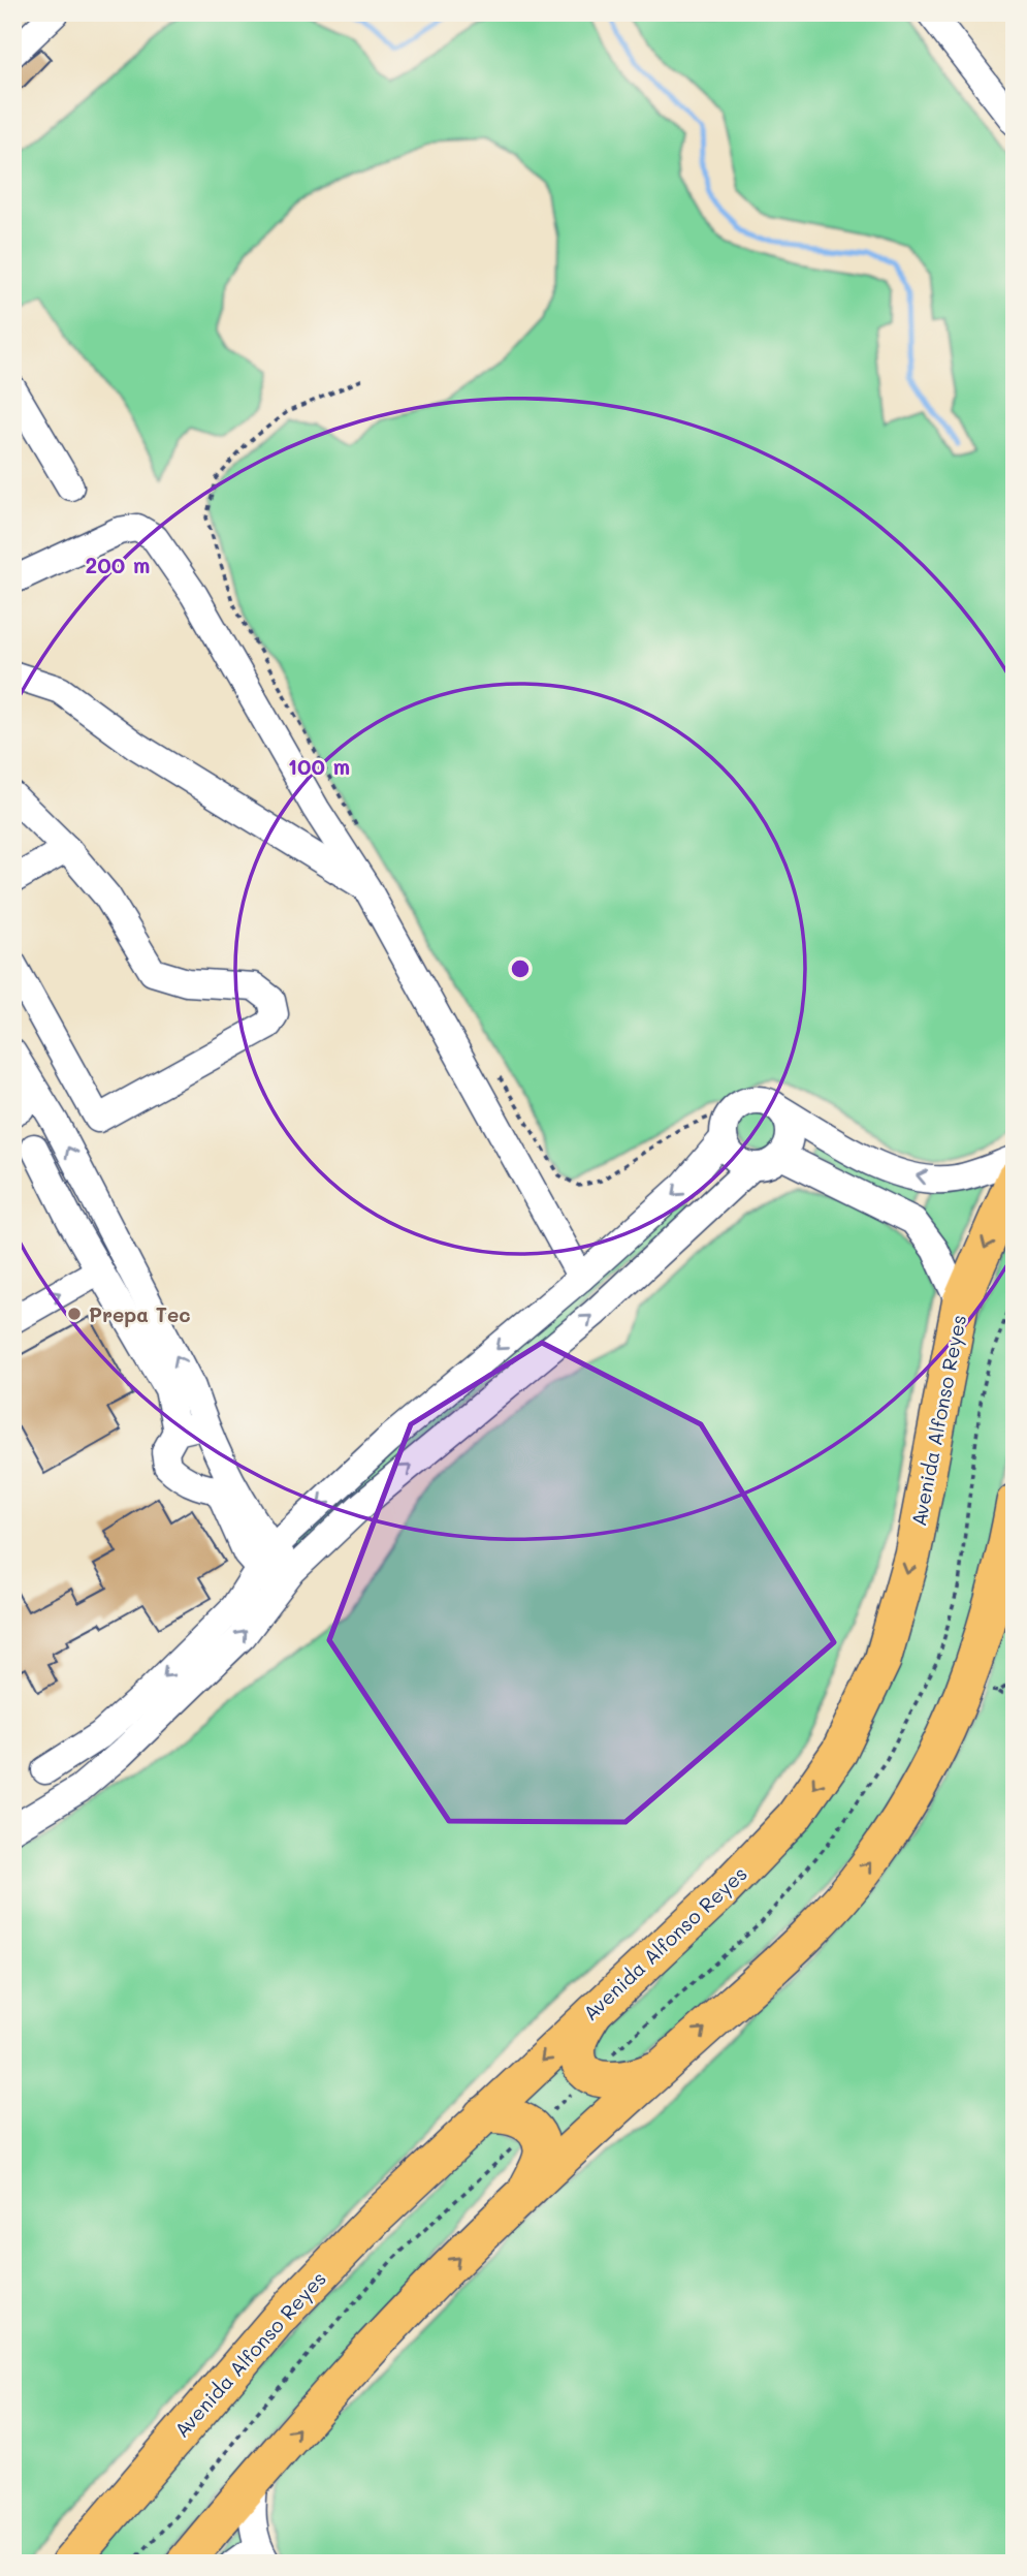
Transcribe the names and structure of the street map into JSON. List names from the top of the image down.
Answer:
{
  "streets": {
    "main road": ["Avenida Alfonso Reyes"]
  },
  "places": ["Prepa Tec"],
  "rings": ["200 m", "100 m"]
}
